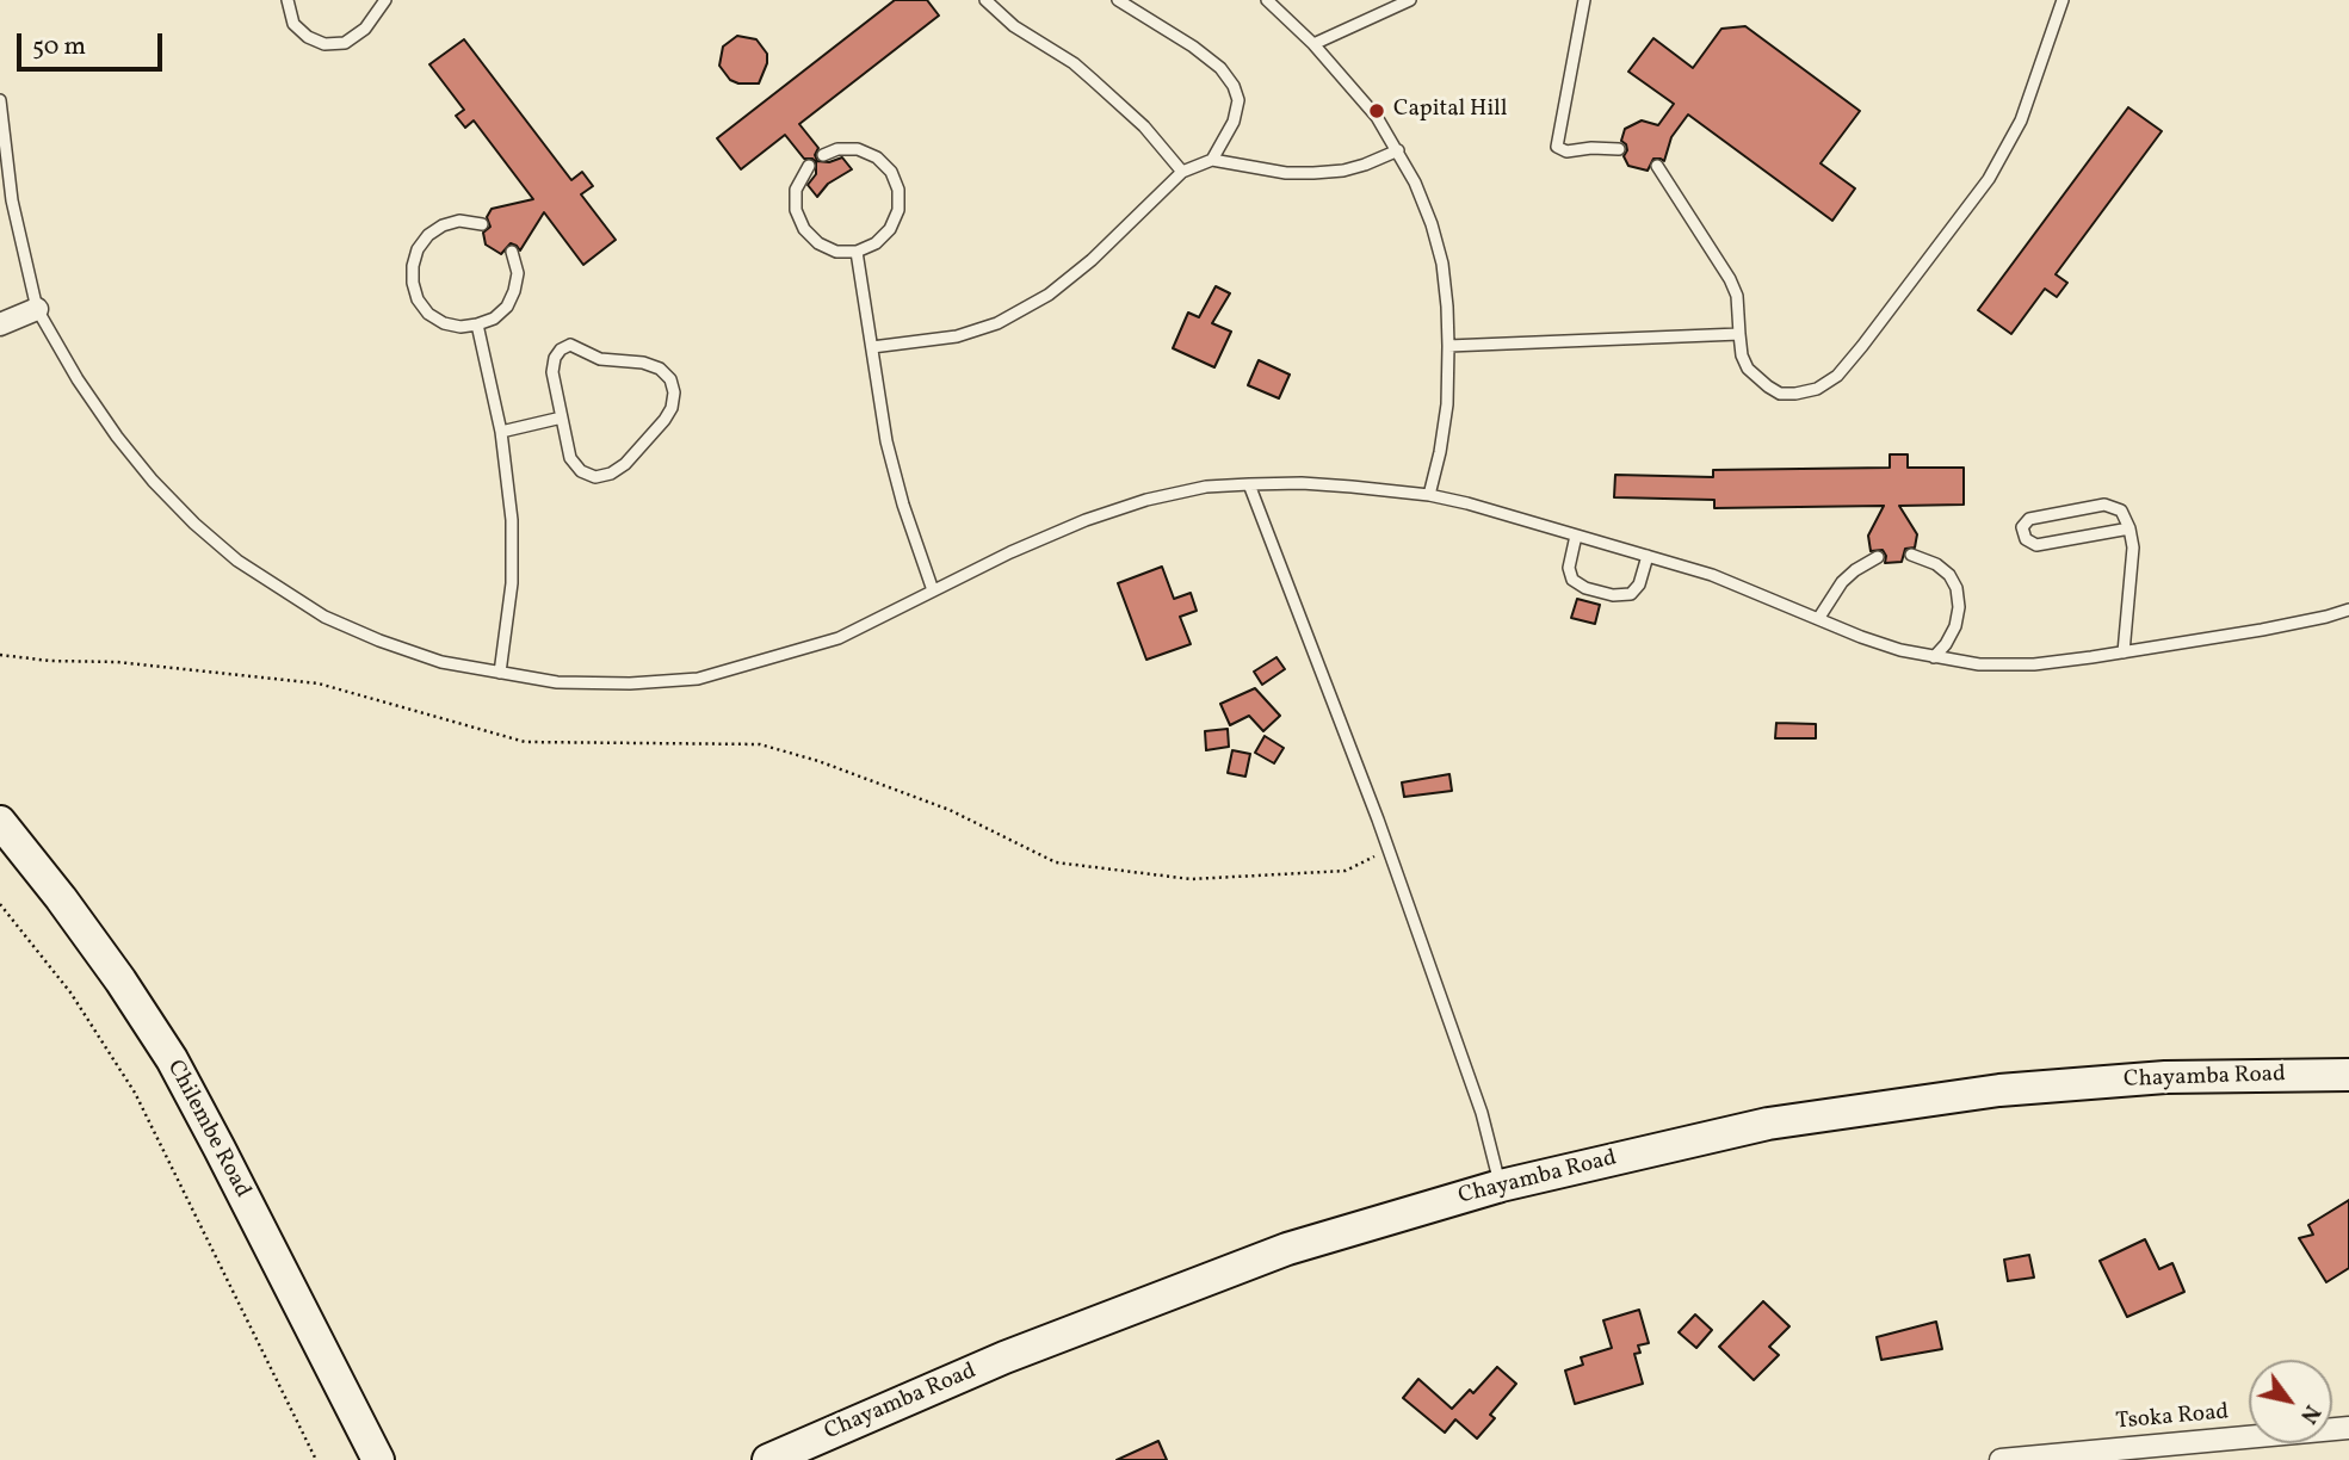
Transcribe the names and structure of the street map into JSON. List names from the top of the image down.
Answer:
{
  "streets": {
    "main road": ["Chayamba Road", "Chilembe Road"],
    "street": ["Tsoka Road"]
  },
  "places": ["Capital Hill"],
  "scale_bar": "50 m",
  "north": "bottom right"
}
